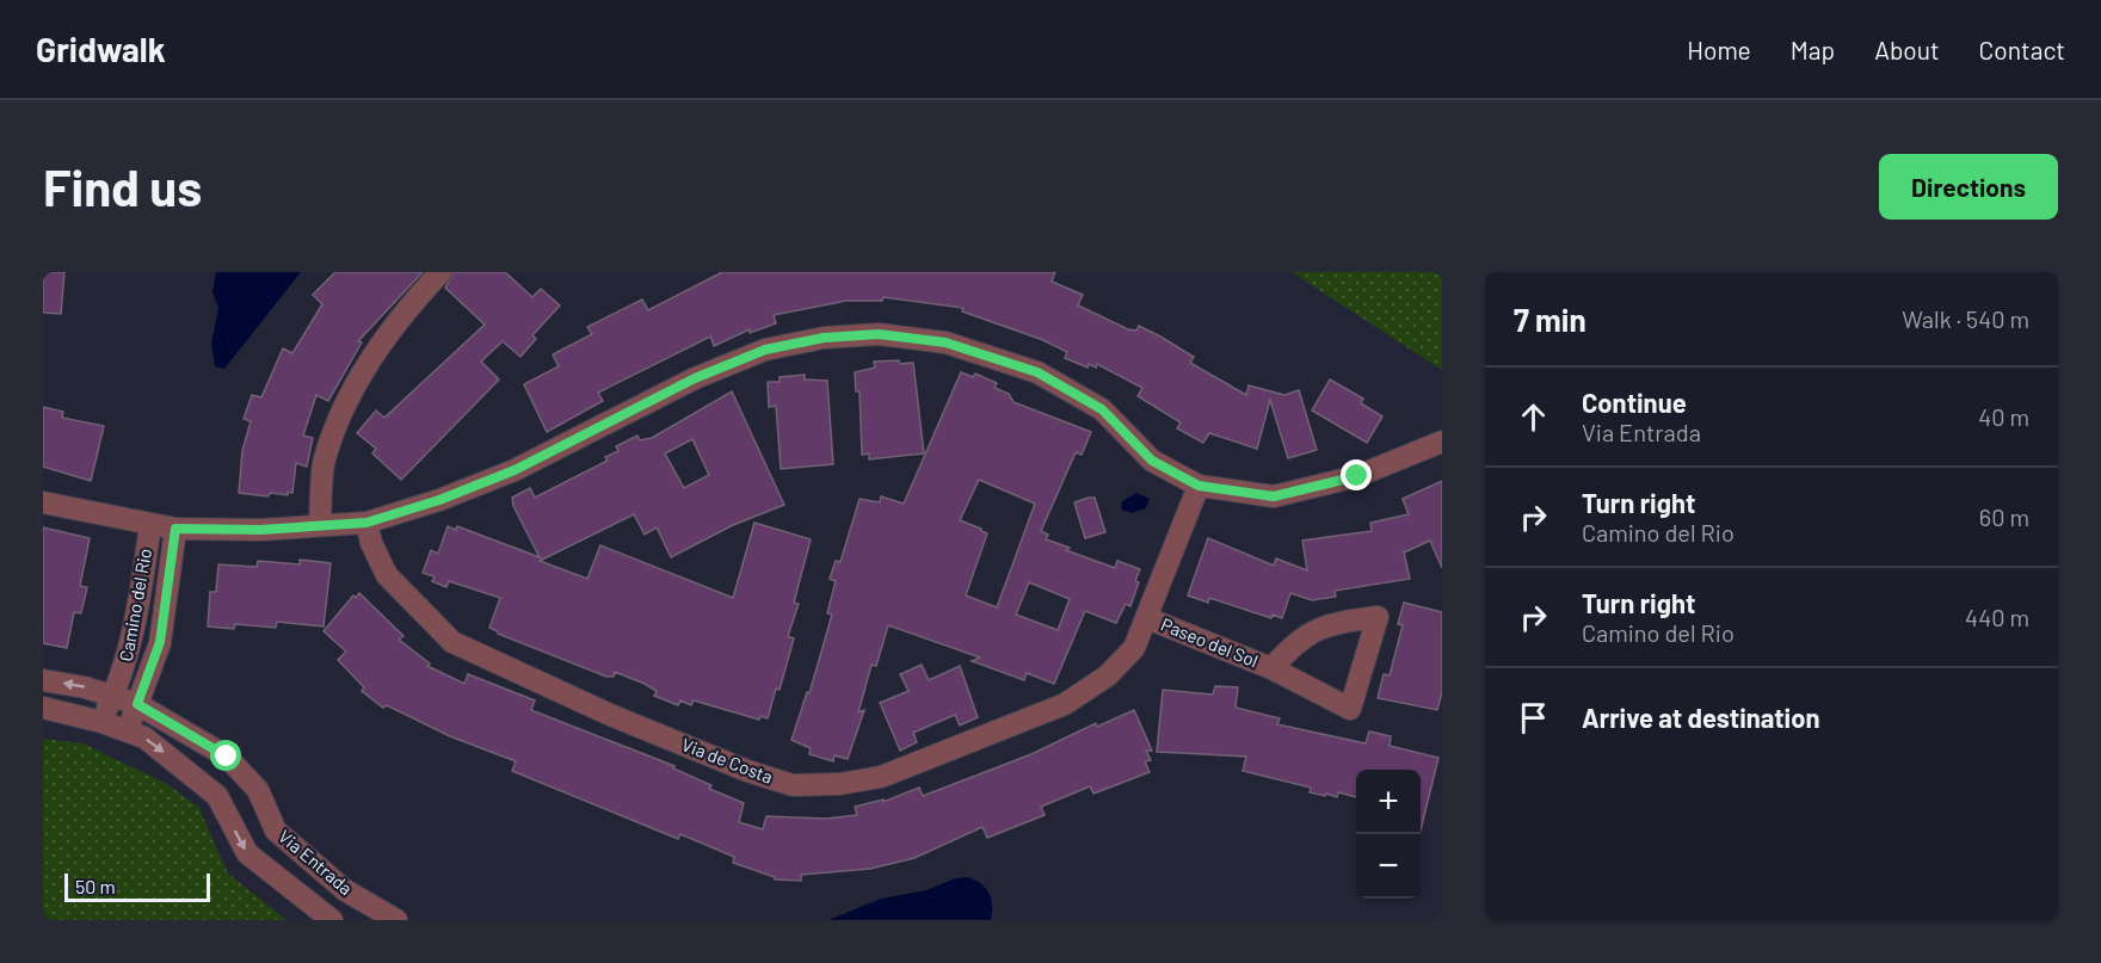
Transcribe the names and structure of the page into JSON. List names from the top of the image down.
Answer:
{
  "streets": {
    "street": [
      "Camino del Rio",
      "Paseo del Sol",
      "Via de Costa",
      "Via Entrada"
    ]
  },
  "crossings": [
    ["Camino del Rio", "Via de Costa"],
    ["Camino del Rio", "Via Entrada"],
    ["Paseo del Sol", "Via de Costa"]
  ],
  "scale_bar": "50 m",
  "page": {
    "header": "Gridwalk",
    "nav": [
      "Home",
      "Map",
      "About",
      "Contact"
    ],
    "buttons": "Directions",
    "title": "Find us",
    "heading": ["7 min", "Walk · 540 m"],
    "list": [
      ["Continue", "Via Entrada", "40 m"],
      ["Turn right", "Camino del Rio", "60 m"],
      ["Turn right", "Camino del Rio", "440 m"],
      "Arrive at destination"
    ],
    "map_buttons": ["+", "−"],
    "scale": "50 m"
  }
}
